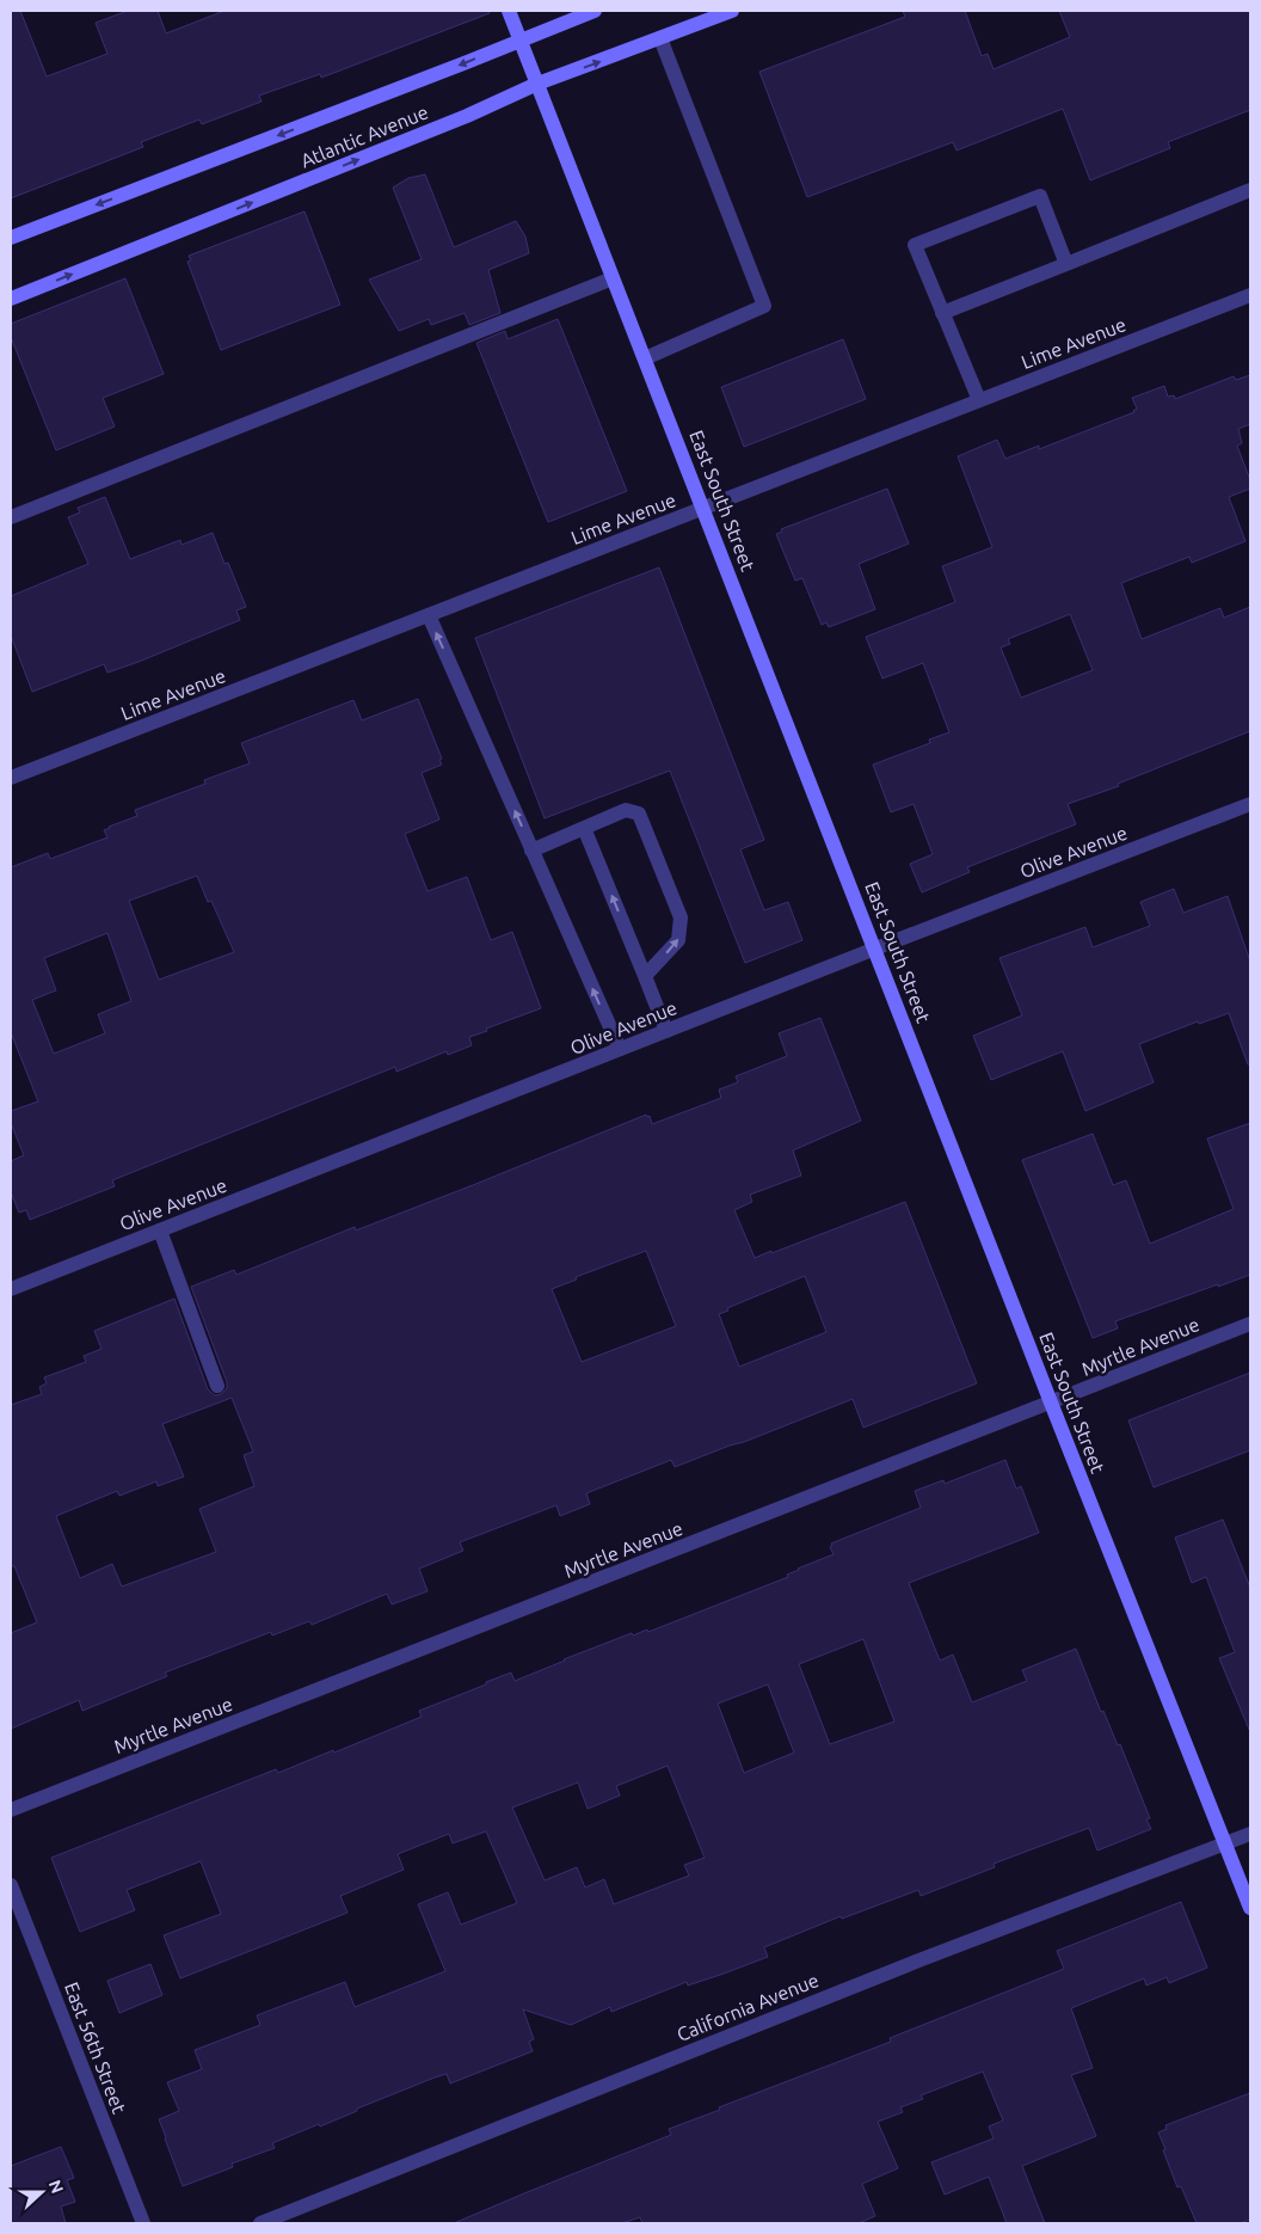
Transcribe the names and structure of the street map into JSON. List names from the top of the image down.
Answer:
{
  "streets": {
    "main road": ["Atlantic Avenue", "East South Street"],
    "street": [
      "Lime Avenue",
      "Olive Avenue",
      "Myrtle Avenue",
      "California Avenue",
      "East 56th Street"
    ]
  },
  "crossings": [
    ["Atlantic Avenue", "East South Street"],
    ["Lime Avenue", "East South Street"],
    ["East South Street", "Olive Avenue"],
    ["East South Street", "Myrtle Avenue"],
    ["East South Street", "California Avenue"]
  ],
  "north": "right"
}
